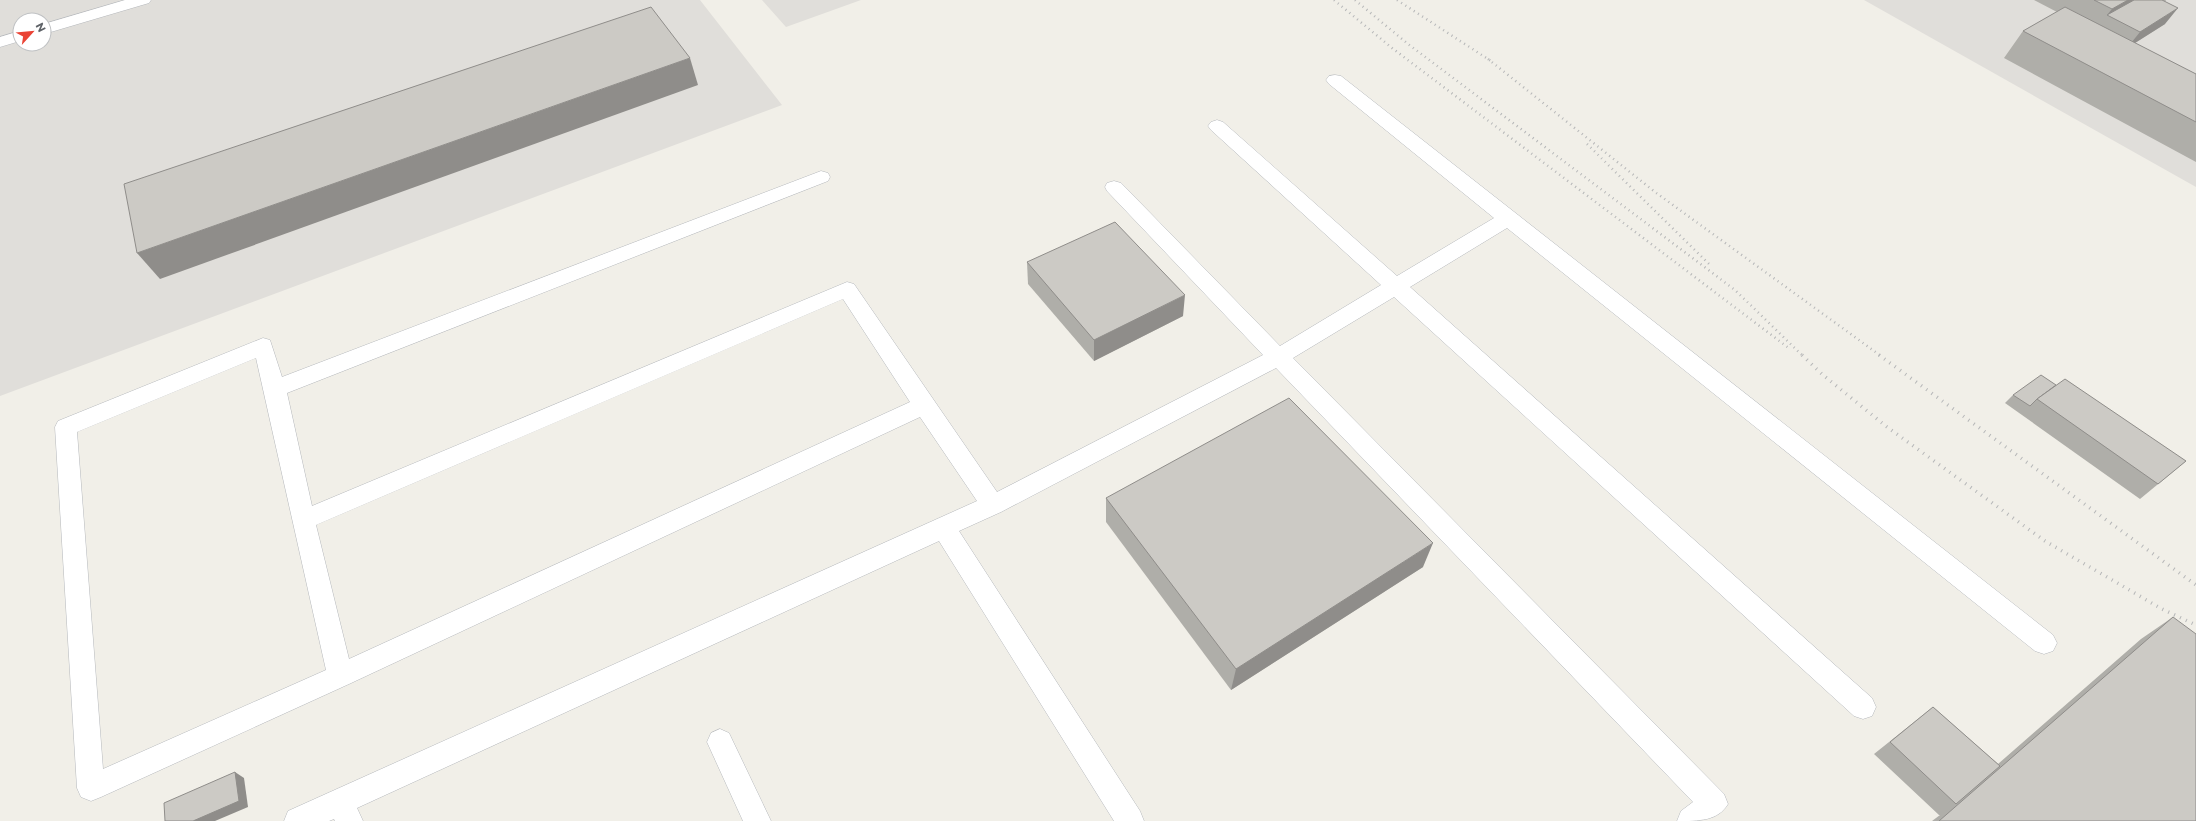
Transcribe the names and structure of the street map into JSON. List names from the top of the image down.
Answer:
{
  "north": "top right"
}
